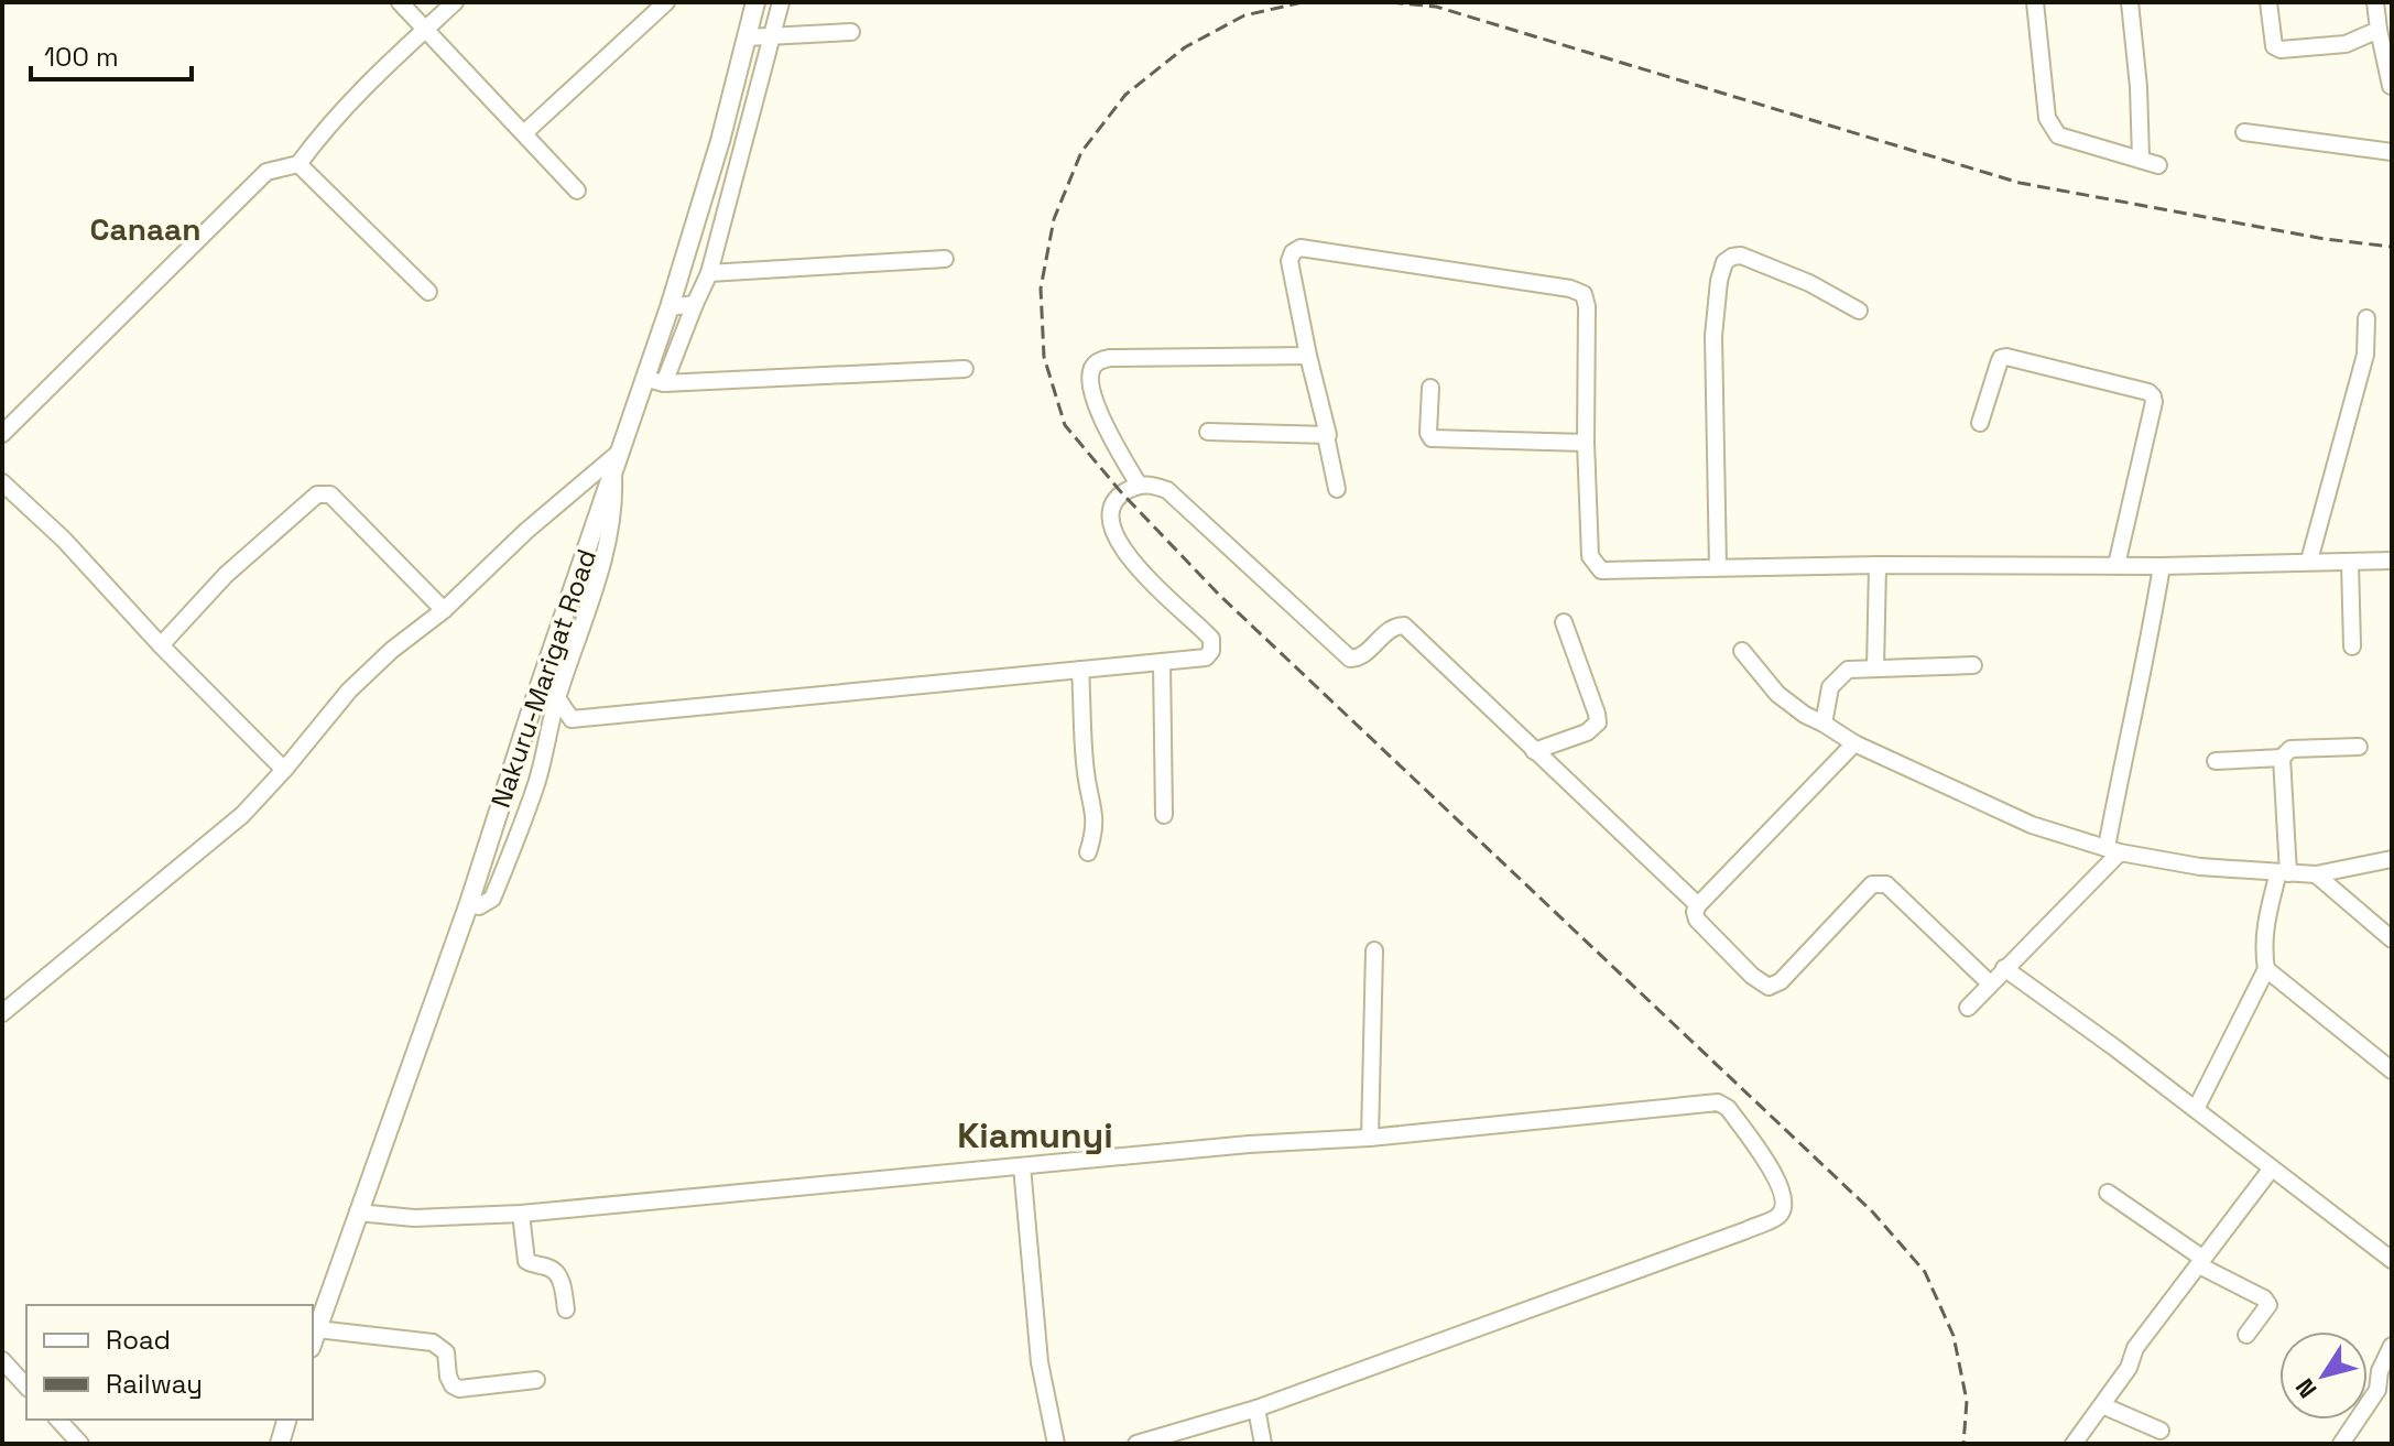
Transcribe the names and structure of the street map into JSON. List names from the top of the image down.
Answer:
{
  "streets": {
    "main road": ["Nakuru-Marigat Road"]
  },
  "districts": ["Canaan", "Kiamunyi"],
  "legend": ["Road", "Railway"],
  "scale_bar": "100 m",
  "north": "bottom left"
}
